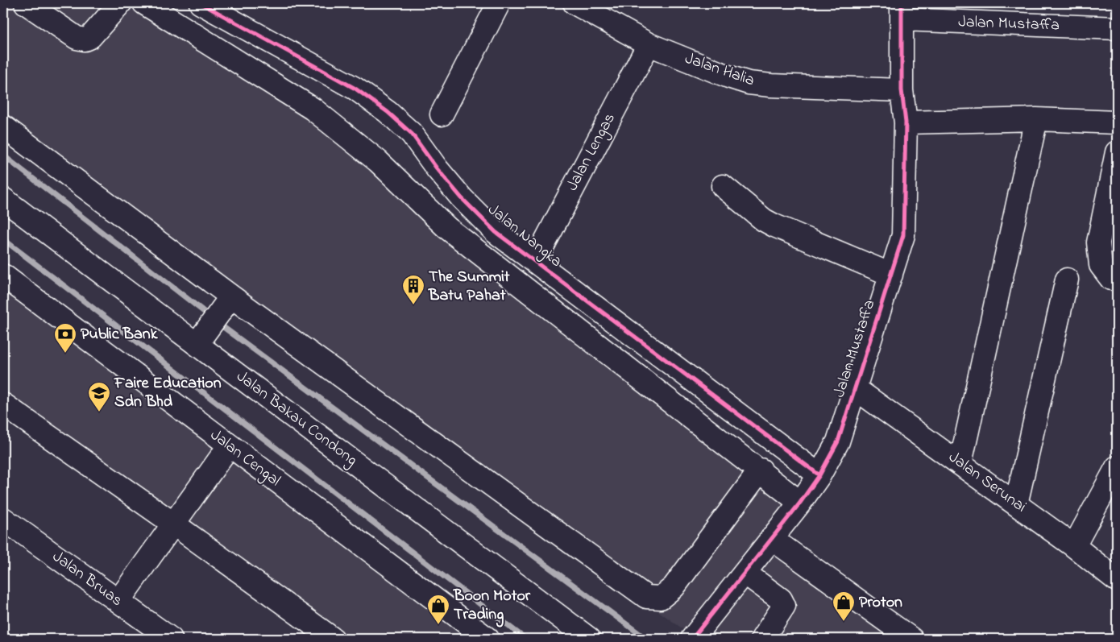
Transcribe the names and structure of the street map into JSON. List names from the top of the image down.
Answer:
{
  "streets": {
    "street": [
      "Jalan Mustaffa",
      "Jalan Halia",
      "Jalan Lengas",
      "Jalan Nangka",
      "Jalan Bakau Condong",
      "Jalan Cengal",
      "Jalan Serunai",
      "Jalan Bruas"
    ]
  },
  "crossings": [
    ["Jalan Mustaffa", "Jalan Halia"],
    ["Jalan Mustaffa", "Jalan Nangka"],
    ["Jalan Mustaffa", "Jalan Serunai"],
    ["Jalan Halia", "Jalan Lengas"],
    ["Jalan Lengas", "Jalan Nangka"]
  ],
  "places": {
    "building": ["The Summit Batu Pahat"],
    "bank": ["Public Bank"],
    "school or university": ["Faire Education Sdn Bhd"],
    "shop": ["Proton", "Boon Motor Trading"]
  }
}
